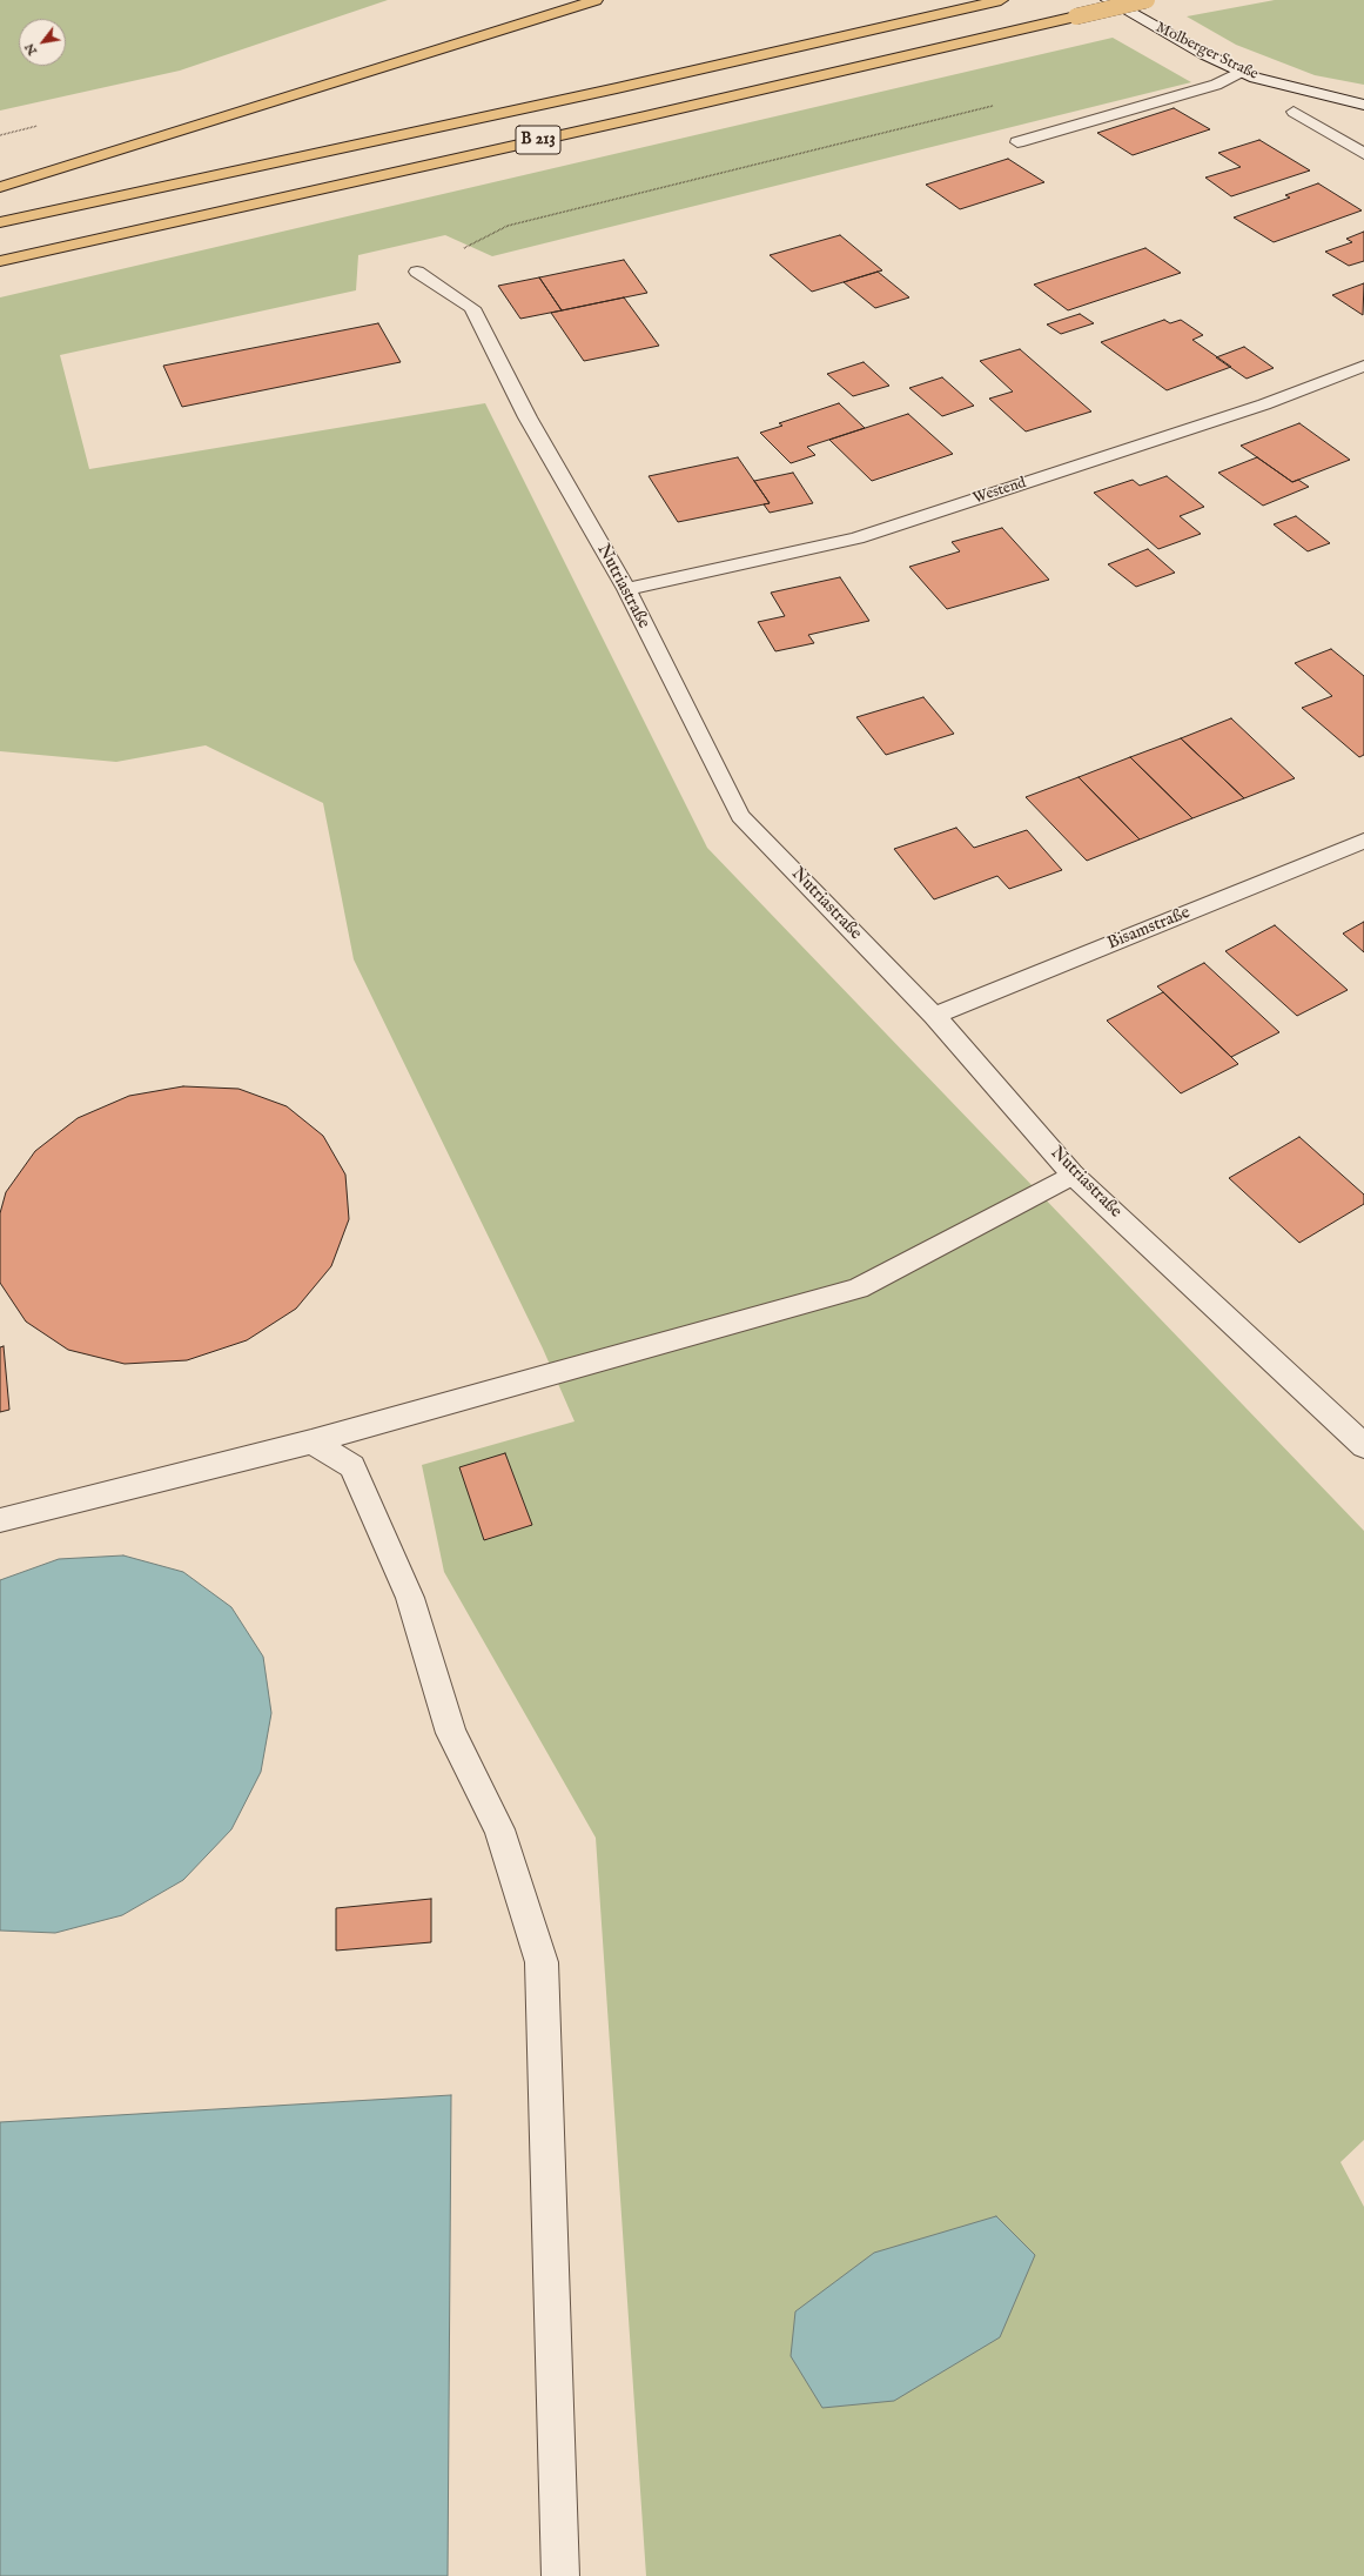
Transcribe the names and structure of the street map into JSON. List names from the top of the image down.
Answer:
{
  "streets": {
    "highway": ["B 213"],
    "street": [
      "Molberger Straße",
      "Westend",
      "Nutriastraße",
      "Bisamstraße"
    ]
  },
  "crossings": [
    ["Westend", "Nutriastraße"],
    ["Nutriastraße", "Bisamstraße"]
  ],
  "north": "bottom left"
}
